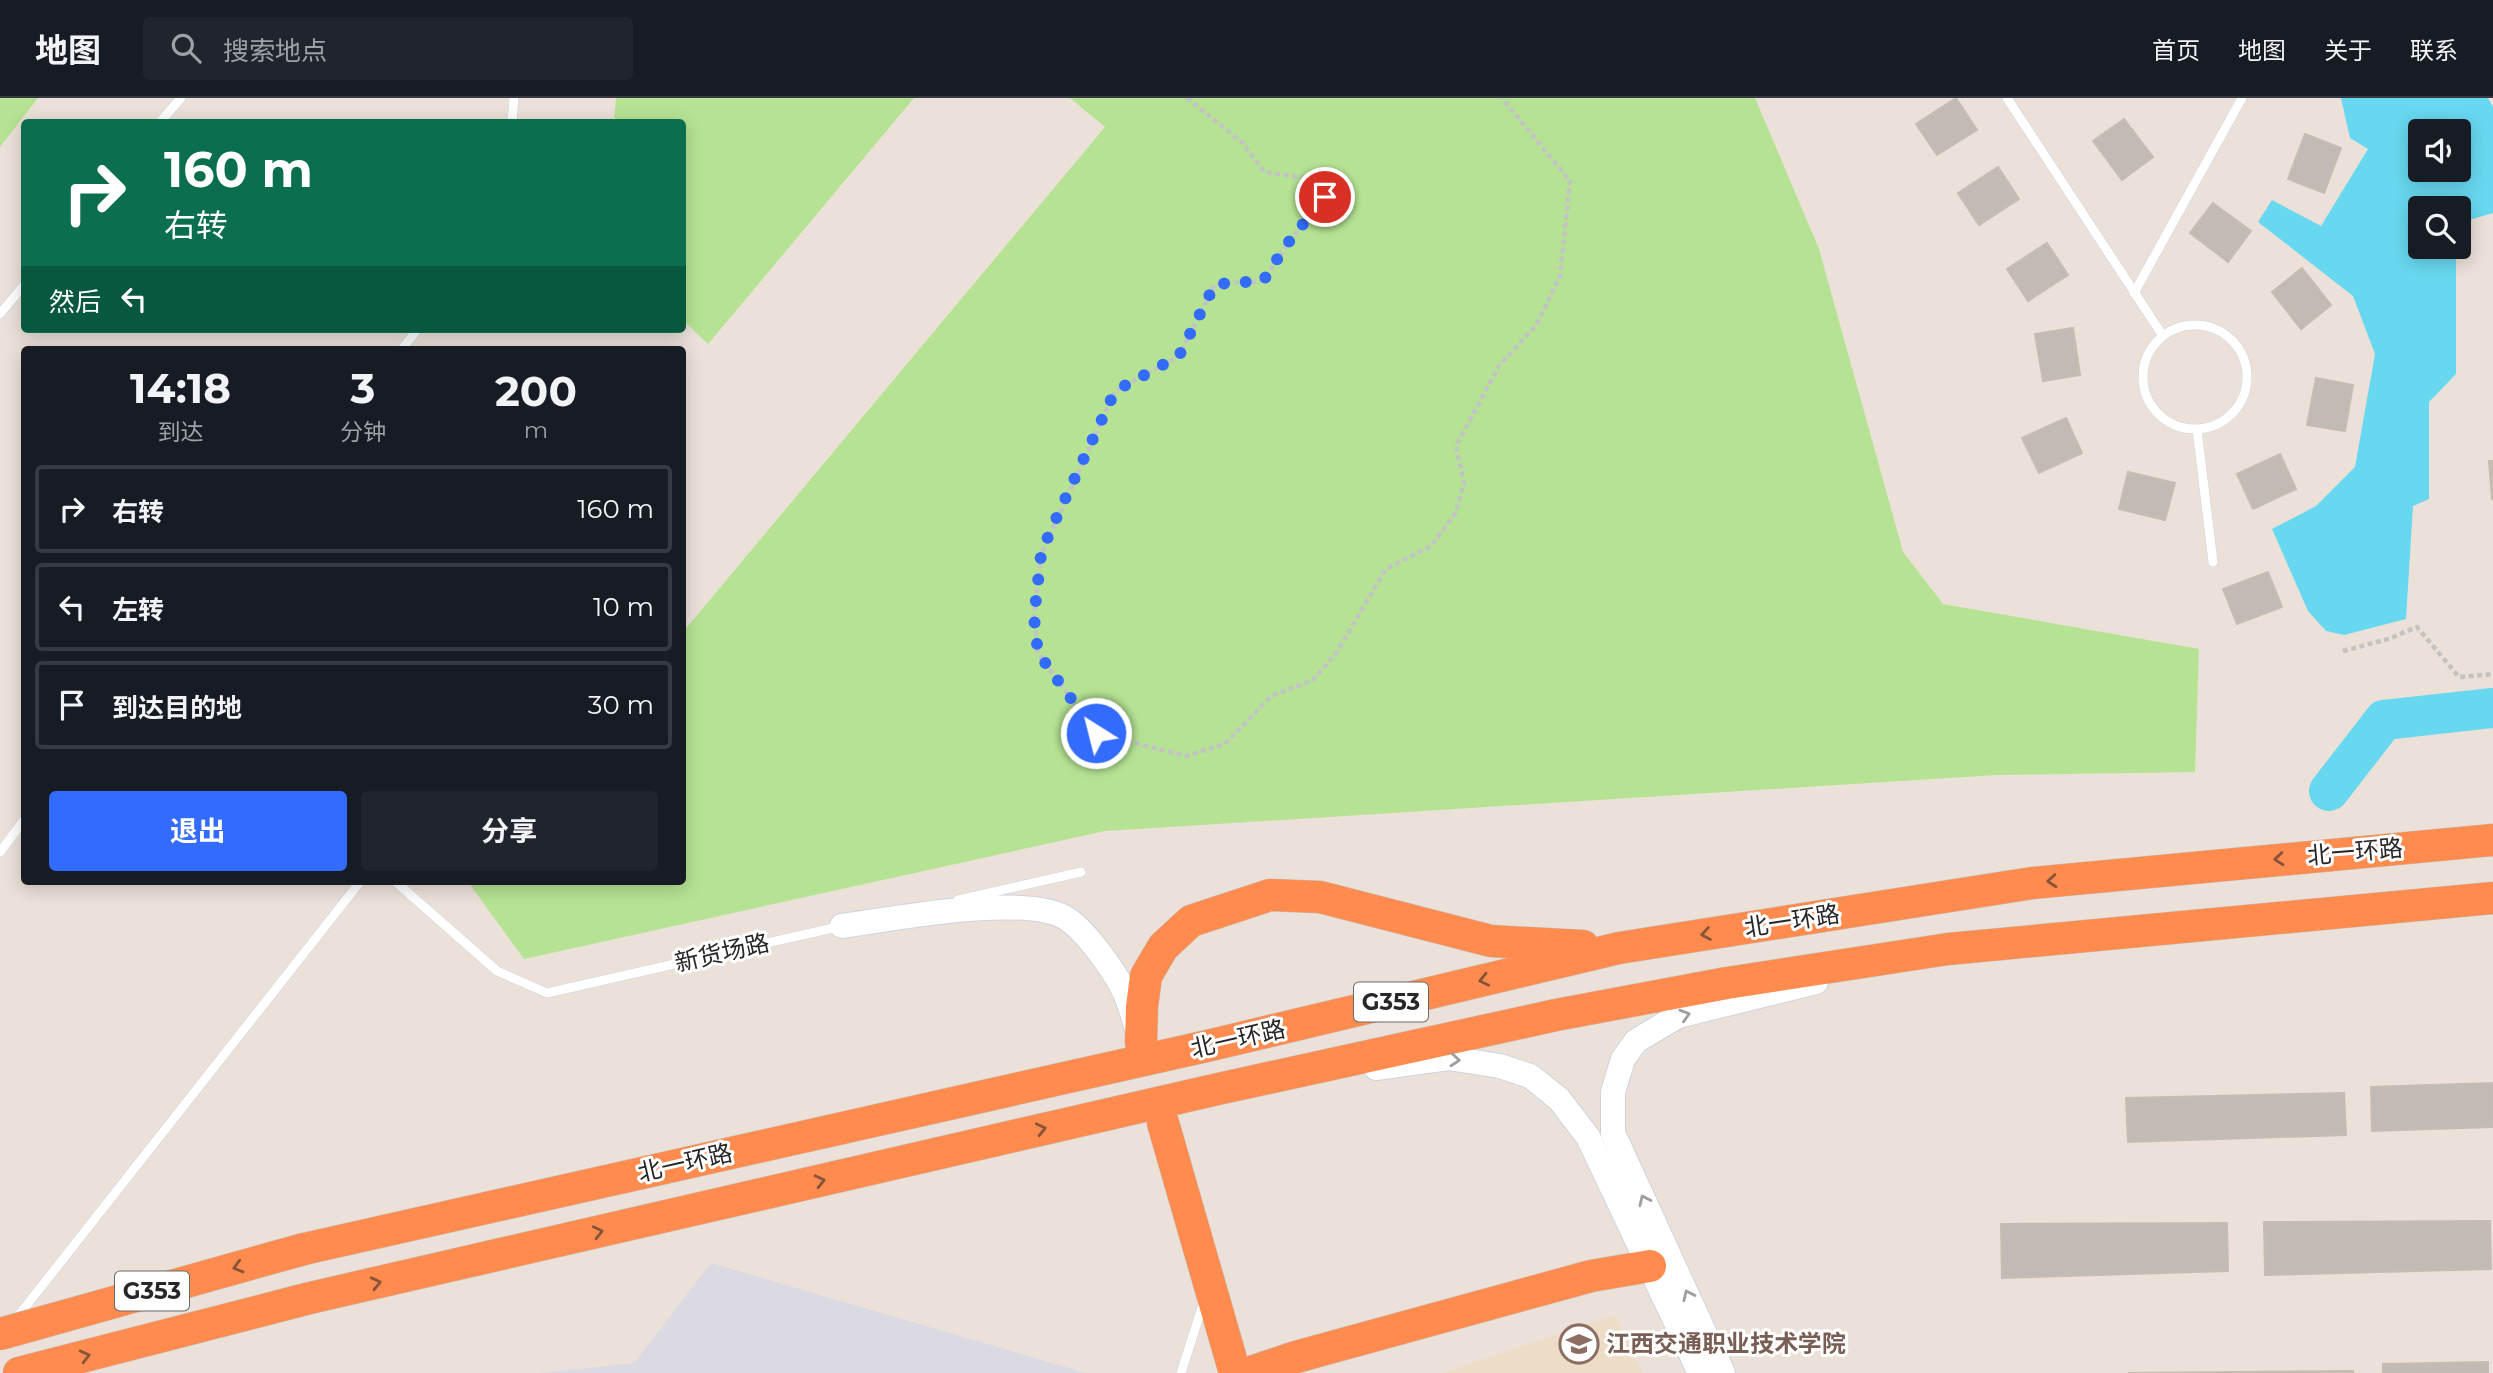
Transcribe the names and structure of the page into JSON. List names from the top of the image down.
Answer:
{
  "streets": {
    "highway": ["北一环路", "G353"],
    "lane": ["新货场路"]
  },
  "places": {
    "school or university": ["江西交通职业技术学院"]
  },
  "page": {
    "header": "地图",
    "search": "搜索地点",
    "nav": [
      "首页",
      "地图",
      "关于",
      "联系"
    ],
    "turn": ["160 m", "右转"],
    "then": "然后",
    "eta": [
      "14:18",
      "到达",
      "3",
      "分钟",
      "200",
      "m"
    ],
    "list": [
      {
        "name": "右转",
        "value": "160 m"
      },
      {
        "name": "左转",
        "value": "10 m"
      },
      {
        "name": "到达目的地",
        "value": "30 m"
      }
    ],
    "buttons": ["退出", "分享"]
  }
}
